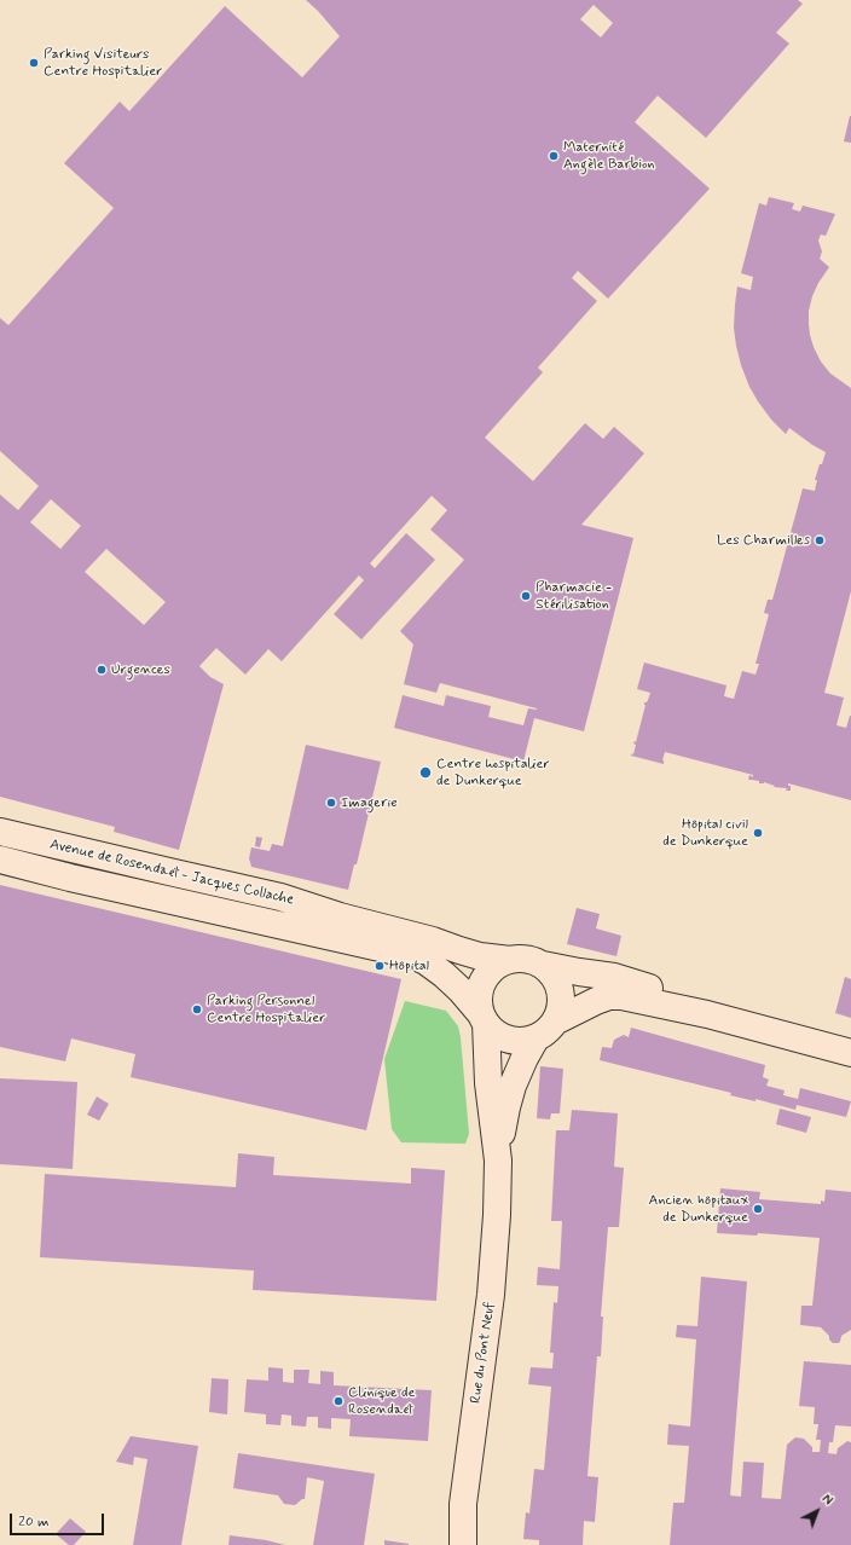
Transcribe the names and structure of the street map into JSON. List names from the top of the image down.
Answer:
{
  "streets": {
    "street": ["Avenue de Rosendaël - Jacques Collache", "Rue du Pont Neuf"]
  },
  "crossings": [
    ["Avenue de Rosendaël - Jacques Collache", "Rue du Pont Neuf"]
  ],
  "places": [
    "Parking Visiteurs Centre Hospitalier",
    "Maternité Angèle Barbion",
    "Les Charmilles",
    "Pharmacie - Stérilisation",
    "Urgences",
    "Centre hospitalier de Dunkerque",
    "Imagerie",
    "Hôpital civil de Dunkerque",
    "Hôpital",
    "Parking Personnel Centre Hospitalier",
    "Ancien hôpitaux de Dunkerque",
    "Clinique de Rosendaël"
  ],
  "scale_bar": "20 m",
  "north": "top right"
}
